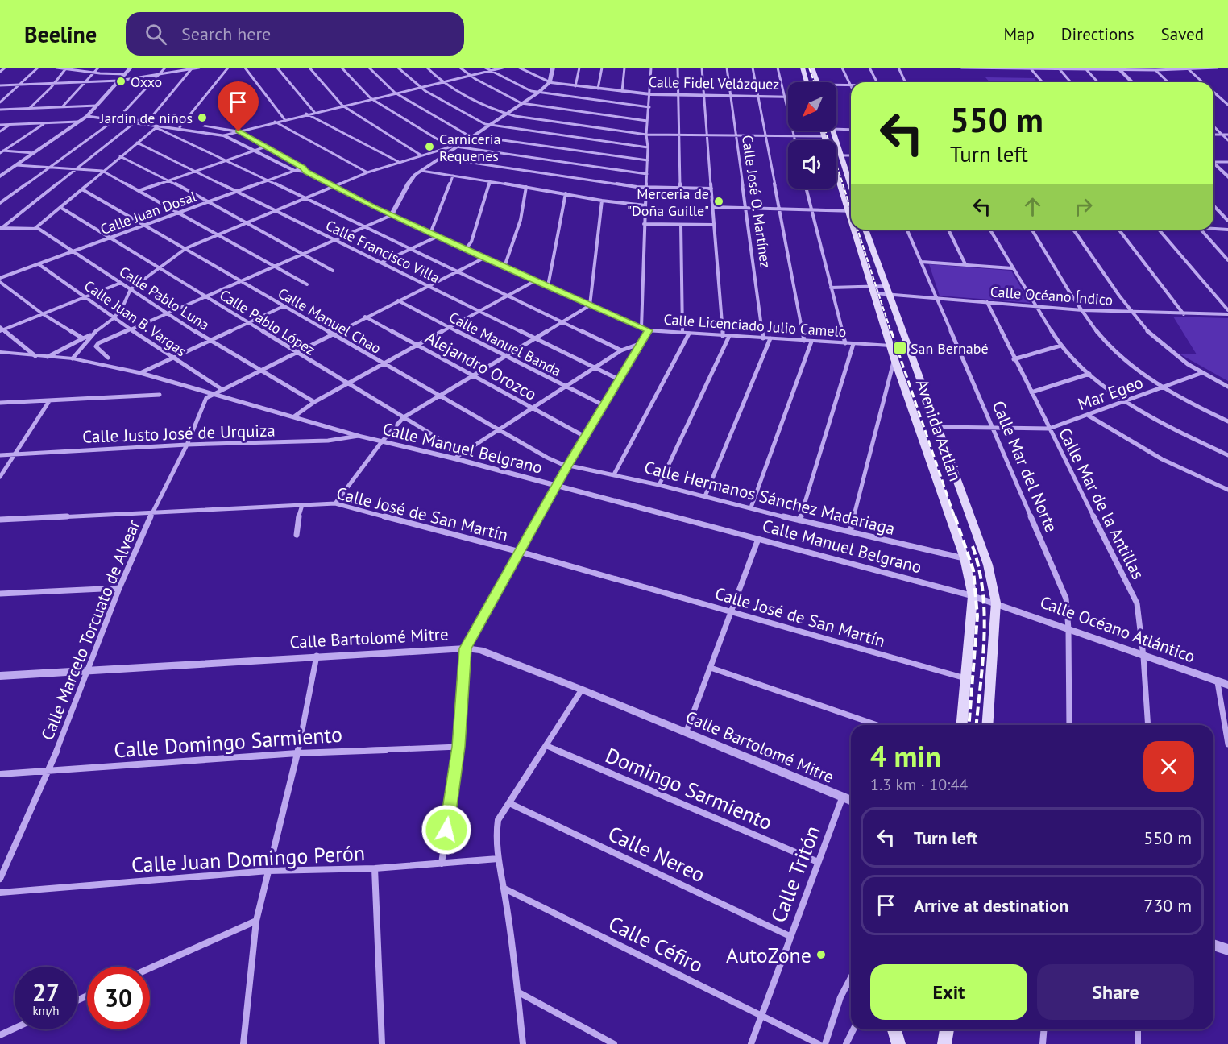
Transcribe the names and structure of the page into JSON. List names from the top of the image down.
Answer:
{
  "streets": {
    "main road": ["Avenida Aztlán"],
    "street": [
      "Calle Fidel Velázquez",
      "Calle José O. Martínez",
      "Calle Juan Dosal",
      "Calle Francisco Villa",
      "Calle Océano Índico",
      "Calle Pablo Luna",
      "Calle Juan B. Vargas",
      "Calle Manuel Chao",
      "Calle Pablo López",
      "Calle Licenciado Julio Camelo",
      "Calle Manuel Banda",
      "Alejandro Orozco",
      "Mar Egeo",
      "Calle Justo José de Urquiza",
      "Calle Manuel Belgrano",
      "Calle Mar del Norte",
      "Calle Hermanos Sánchez Madariaga",
      "Calle Mar de la Antillas",
      "Calle José de San Martín",
      "Calle Océano Atlántico",
      "Calle Marcelo Torcuato de Alvear",
      "Calle Bartolomé Mitre",
      "Calle Domingo Sarmiento",
      "Domingo Sarmiento",
      "Calle Nereo",
      "Calle Juan Domingo Perón",
      "Calle Tritón",
      "Calle Céfiro"
    ]
  },
  "crossings": [
    ["Calle Fidel Velázquez", "Calle José O. Martínez"],
    ["Calle José O. Martínez", "Calle Licenciado Julio Camelo"],
    ["Calle Juan Dosal", "Calle Francisco Villa"],
    ["Calle Juan Dosal", "Calle Pablo Luna"],
    ["Calle Juan Dosal", "Calle Juan B. Vargas"],
    ["Calle Juan Dosal", "Calle Manuel Chao"],
    ["Calle Juan Dosal", "Calle Pablo López"],
    ["Calle Juan Dosal", "Calle Licenciado Julio Camelo"],
    ["Calle Océano Índico", "Avenida Aztlán"],
    ["Calle Océano Índico", "Calle Mar del Norte"],
    ["Calle Océano Índico", "Calle Mar de la Antillas"],
    ["Calle Manuel Chao", "Calle Hermanos Sánchez Madariaga"],
    ["Calle Licenciado Julio Camelo", "Avenida Aztlán"],
    ["Mar Egeo", "Avenida Aztlán"],
    ["Mar Egeo", "Calle Mar del Norte"],
    ["Mar Egeo", "Calle Mar de la Antillas"],
    ["Avenida Aztlán", "Calle Manuel Belgrano"],
    ["Avenida Aztlán", "Calle Hermanos Sánchez Madariaga"],
    ["Avenida Aztlán", "Calle José de San Martín"],
    ["Avenida Aztlán", "Calle Océano Atlántico"],
    ["Calle Justo José de Urquiza", "Calle Manuel Belgrano"],
    ["Calle Justo José de Urquiza", "Calle Marcelo Torcuato de Alvear"],
    ["Calle Manuel Belgrano", "Calle Océano Atlántico"],
    ["Calle Manuel Belgrano", "Calle Marcelo Torcuato de Alvear"],
    ["Calle Mar del Norte", "Calle Océano Atlántico"],
    ["Calle Mar de la Antillas", "Calle Océano Atlántico"],
    ["Calle José de San Martín", "Calle Marcelo Torcuato de Alvear"],
    ["Calle Marcelo Torcuato de Alvear", "Calle Bartolomé Mitre"],
    ["Calle Marcelo Torcuato de Alvear", "Calle Domingo Sarmiento"],
    ["Calle Bartolomé Mitre", "Calle Tritón"],
    ["Domingo Sarmiento", "Calle Tritón"],
    ["Calle Nereo", "Calle Tritón"],
    ["Calle Tritón", "Calle Céfiro"]
  ],
  "places": {
    "other": [
      "Oxxo",
      "Jardin de niños",
      "Carniceria Requenes",
      "Merceria de \"Doña Guille\"",
      "AutoZone"
    ],
    "transit": ["San Bernabé"]
  },
  "north": "bottom left",
  "page": {
    "header": "Beeline",
    "search": "Search here",
    "nav": ["Map", "Directions", "Saved"],
    "turn": ["550 m", "Turn left"],
    "heading": ["4 min", "1.3 km · 10:44"],
    "list": [
      {
        "name": "Turn left",
        "value": "550 m"
      },
      {
        "name": "Arrive at destination",
        "value": "730 m"
      }
    ],
    "buttons": ["Exit", "Share"],
    "speed": "27 km/h",
    "limit": "30"
  }
}
